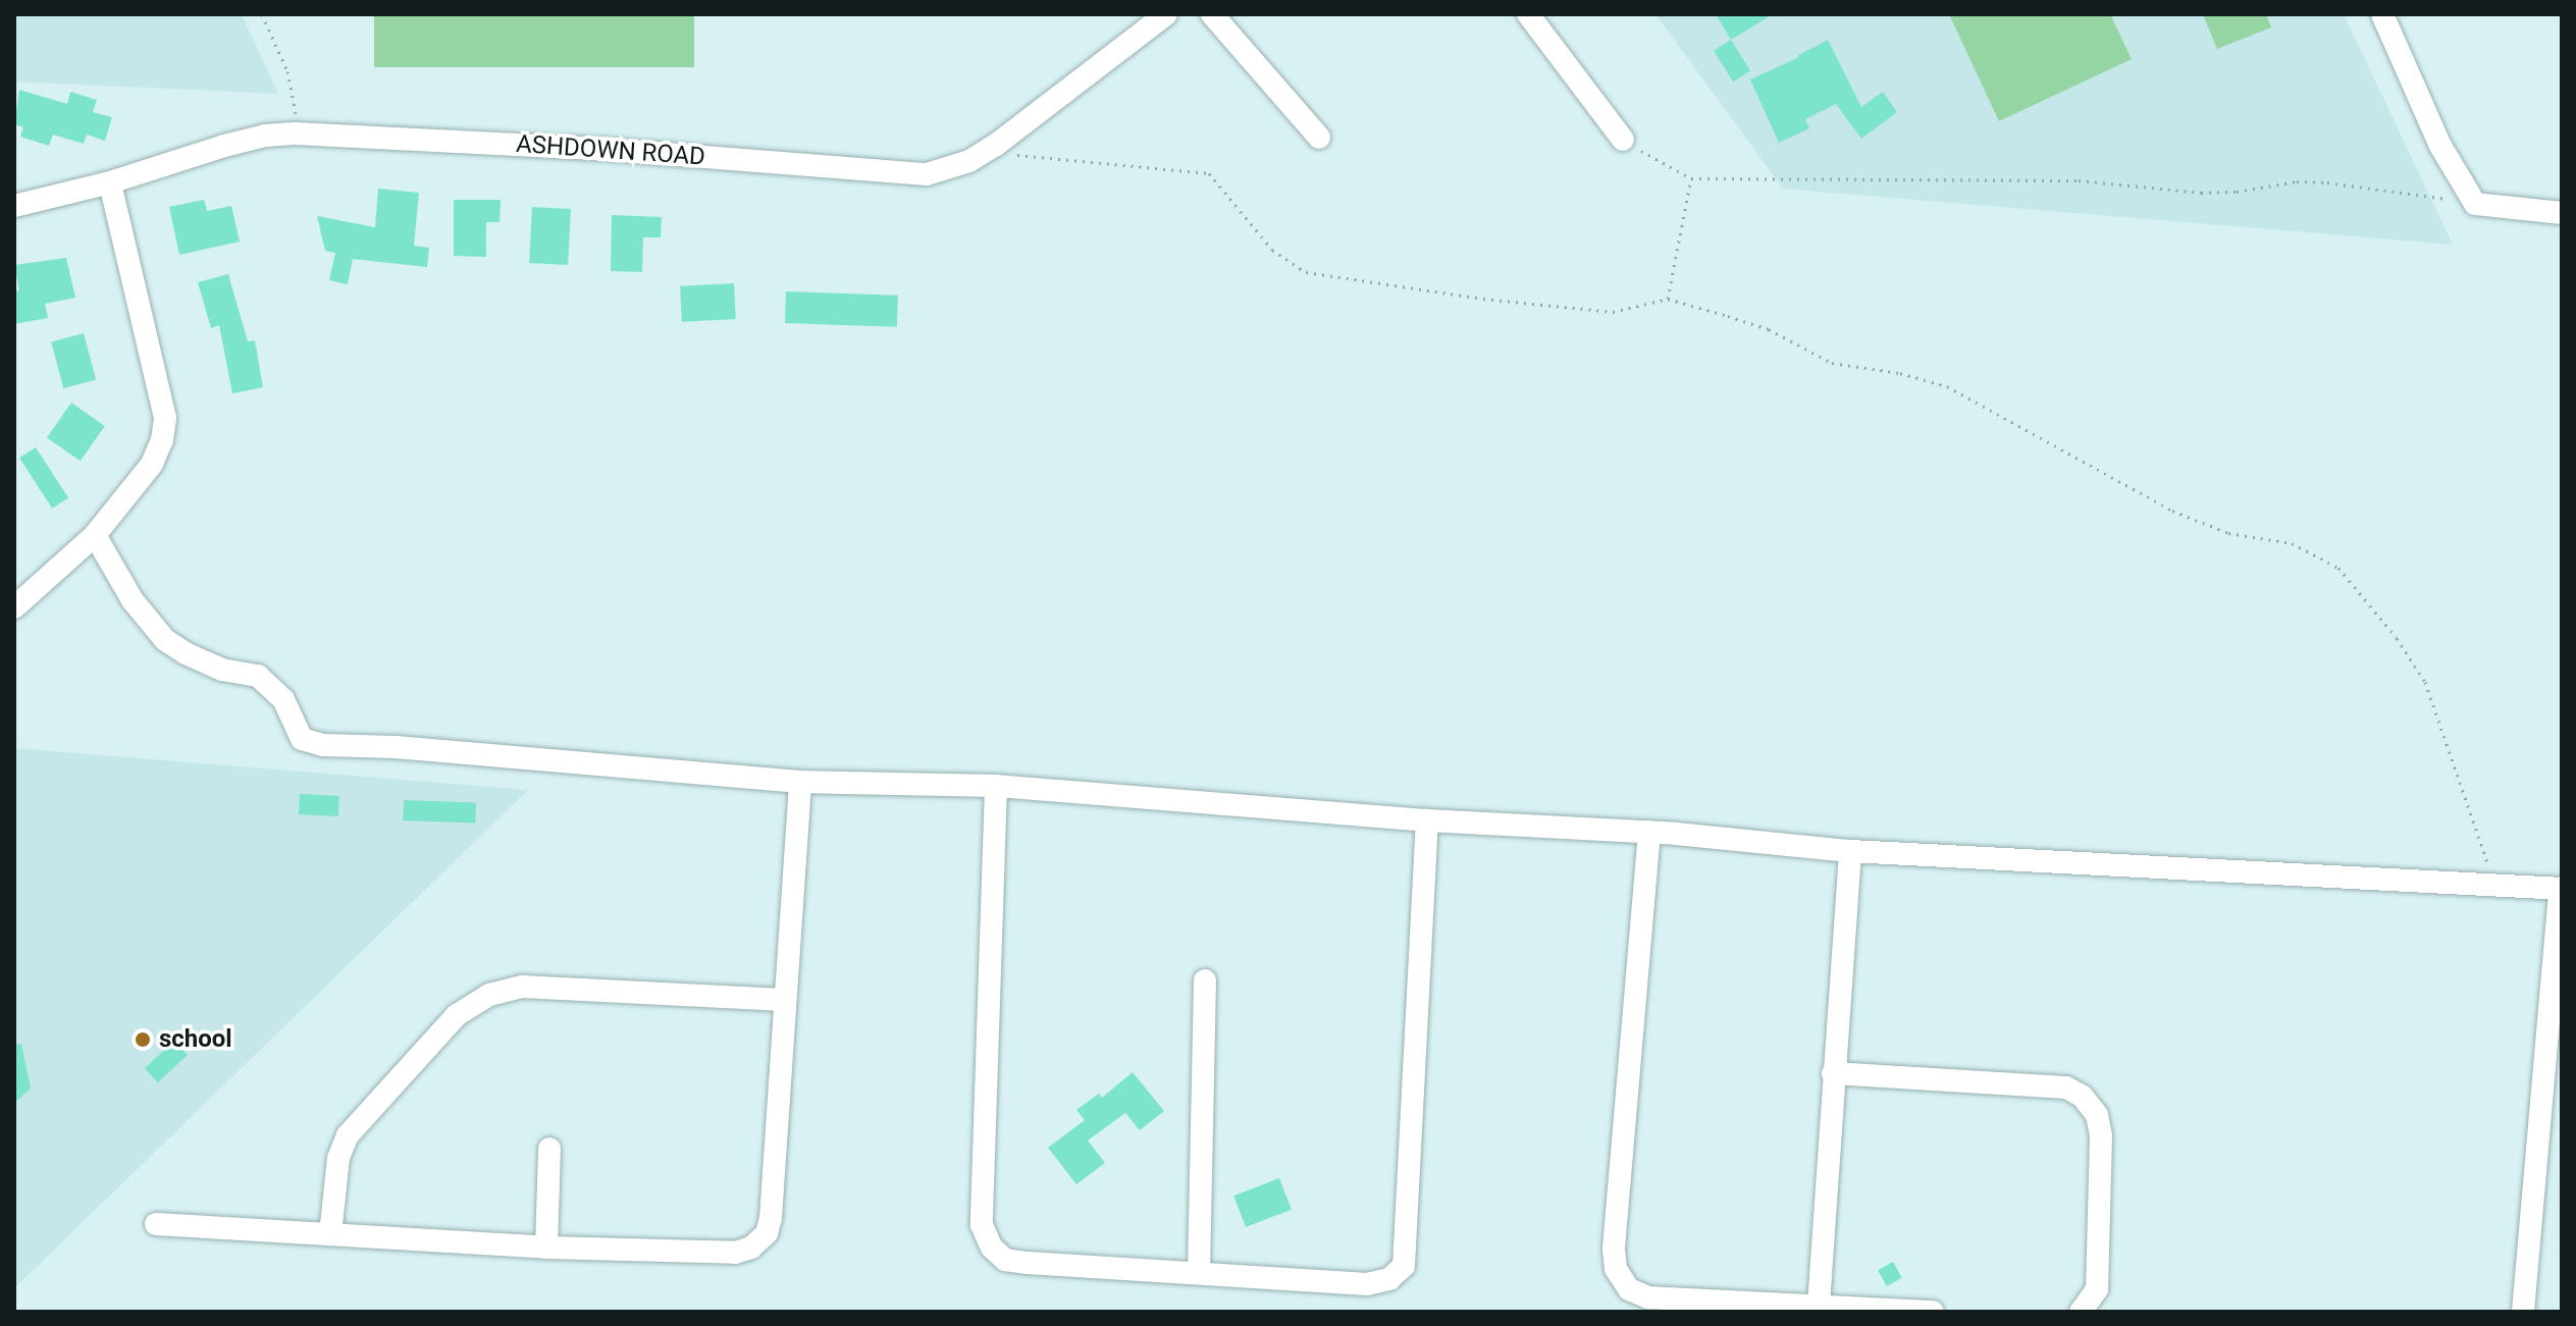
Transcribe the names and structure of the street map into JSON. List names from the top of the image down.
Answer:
{
  "streets": {
    "street": ["ASHDOWN ROAD"]
  },
  "places": ["school"]
}
